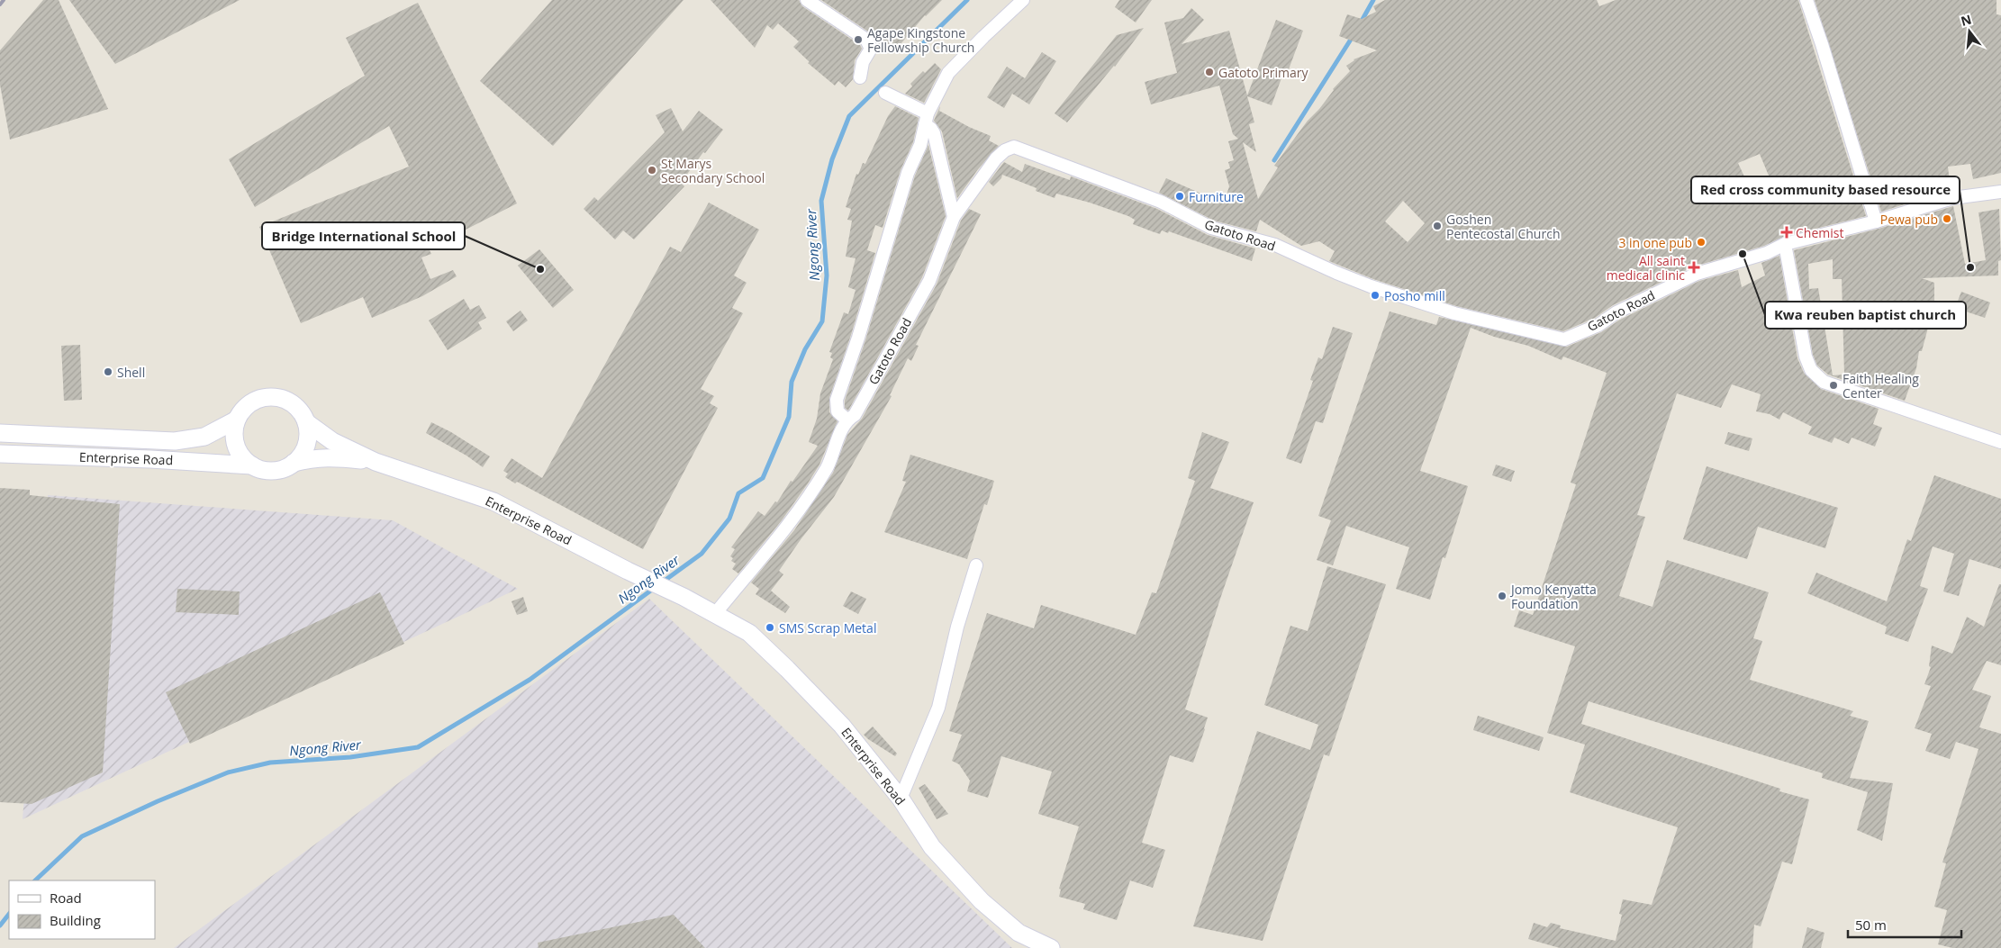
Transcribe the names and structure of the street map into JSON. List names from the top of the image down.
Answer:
{
  "streets": {
    "main road": ["Enterprise Road"],
    "street": ["Gatoto Road"]
  },
  "crossings": [
    ["Gatoto Road", "Enterprise Road"]
  ],
  "water": ["Ngong River"],
  "places": {
    "other": [
      "Agape Kingstone Fellowship Church",
      "Gatoto Primary",
      "St Marys Secondary School",
      "Furniture",
      "Pewa pub",
      "Goshen Pentecostal Church",
      "3 in one pub",
      "Kwa reuben baptist church",
      "Red cross community based resource",
      "Bridge International School",
      "Posho mill",
      "Shell",
      "Faith Healing Center",
      "Jomo Kenyatta Foundation",
      "SMS Scrap Metal"
    ],
    "health": ["Chemist", "All saint medical clinic"]
  },
  "legend": ["Road", "Building"],
  "scale_bar": "50 m",
  "north": "top"
}
